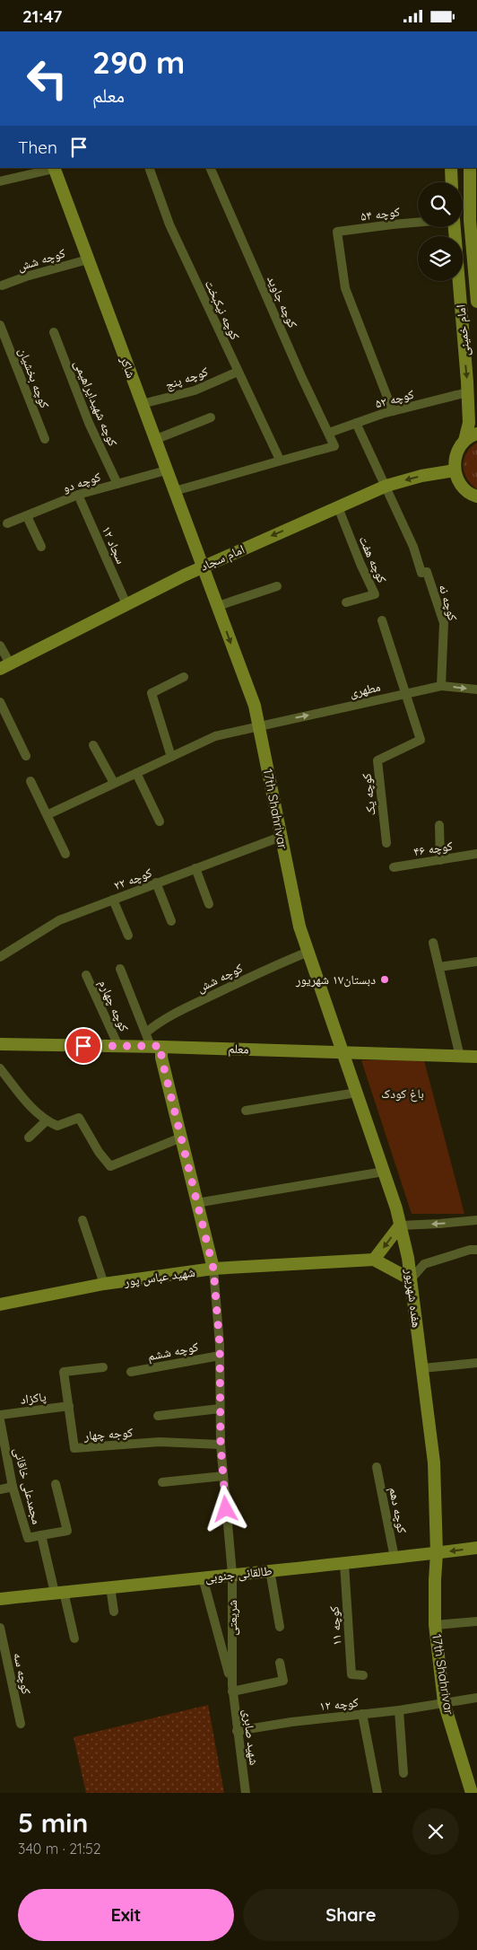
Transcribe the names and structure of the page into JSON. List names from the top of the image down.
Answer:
{
  "streets": {
    "main road": [
      "امام خمینی",
      "شاکر",
      "امام سجاد",
      "17th Shahrivar",
      "معلم",
      "شهید عباس پور",
      "هفده شهریور",
      "طالقانی جنوبی",
      "شریعتی"
    ],
    "street": [
      "کوچه ۵۴",
      "کوچه شش",
      "کوچه جاوید",
      "کوچه نیکبخت",
      "کوچه بخشیان",
      "کوچه پنج",
      "کوچه ۵۲",
      "کوچه شهیدایراهیمی",
      "کوچه دو",
      "سجاد ۱۲",
      "کوچه هفت",
      "کوچه نه",
      "مطهری",
      "کوچه یک",
      "کوچه ۴۶",
      "کوچه ۲۲",
      "کوچه چهارم",
      "کوچه ششم",
      "پاکزاد",
      "کوجه چهار",
      "مجمدعلی خاقانی",
      "کوچه دهم",
      "کوچه ۱۱",
      "کوچه سه",
      "کوچه ۱۲",
      "شهید صابری"
    ]
  },
  "crossings": [
    ["کوچه ۵۴", "کوچه ۵۲"],
    ["کوچه شش", "شاکر"],
    ["کوچه شش", "17th Shahrivar"],
    ["کوچه جاوید", "کوچه نیکبخت"],
    ["کوچه جاوید", "کوچه ۵۲"],
    ["کوچه نیکبخت", "کوچه پنج"],
    ["امام خمینی", "کوچه ۵۲"],
    ["امام خمینی", "امام سجاد"],
    ["شاکر", "کوچه پنج"],
    ["شاکر", "کوچه دو"],
    ["شاکر", "امام سجاد"],
    ["شاکر", "17th Shahrivar"],
    ["کوچه شهیدایراهیمی", "کوچه دو"],
    ["کوچه دو", "سجاد ۱۲"],
    ["سجاد ۱۲", "امام سجاد"],
    ["امام سجاد", "کوچه هفت"],
    ["امام سجاد", "کوچه نه"],
    ["امام سجاد", "17th Shahrivar"],
    ["کوچه نه", "مطهری"],
    ["مطهری", "کوچه یک"],
    ["مطهری", "17th Shahrivar"],
    ["17th Shahrivar", "کوچه ۲۲"],
    ["17th Shahrivar", "معلم"],
    ["17th Shahrivar", "هفده شهریور"],
    ["17th Shahrivar", "طالقانی جنوبی"],
    ["17th Shahrivar", "کوچه ۱۲"],
    ["کوچه چهارم", "معلم"],
    ["معلم", "هفده شهریور"],
    ["معلم", "شریعتی"],
    ["شهید عباس پور", "شریعتی"],
    ["هفده شهریور", "طالقانی جنوبی"],
    ["کوچه ششم", "شریعتی"],
    ["پاکزاد", "کوجه چهار"],
    ["کوجه چهار", "شریعتی"],
    ["مجمدعلی خاقانی", "طالقانی جنوبی"],
    ["کوچه دهم", "طالقانی جنوبی"],
    ["طالقانی جنوبی", "شریعتی"],
    ["طالقانی جنوبی", "کوچه ۱۱"],
    ["شریعتی", "شهید صابری"],
    ["کوچه ۱۲", "شهید صابری"]
  ],
  "one_way": ["امام سجاد", "مطهری"],
  "parks": ["باغ کودک"],
  "places": ["دبستان۱۷ شهریور"],
  "page": {
    "status": "21:47",
    "turn": ["290 m", "معلم"],
    "then": "Then",
    "heading": ["5 min", "340 m · 21:52"],
    "buttons": ["Exit", "Share"]
  }
}
